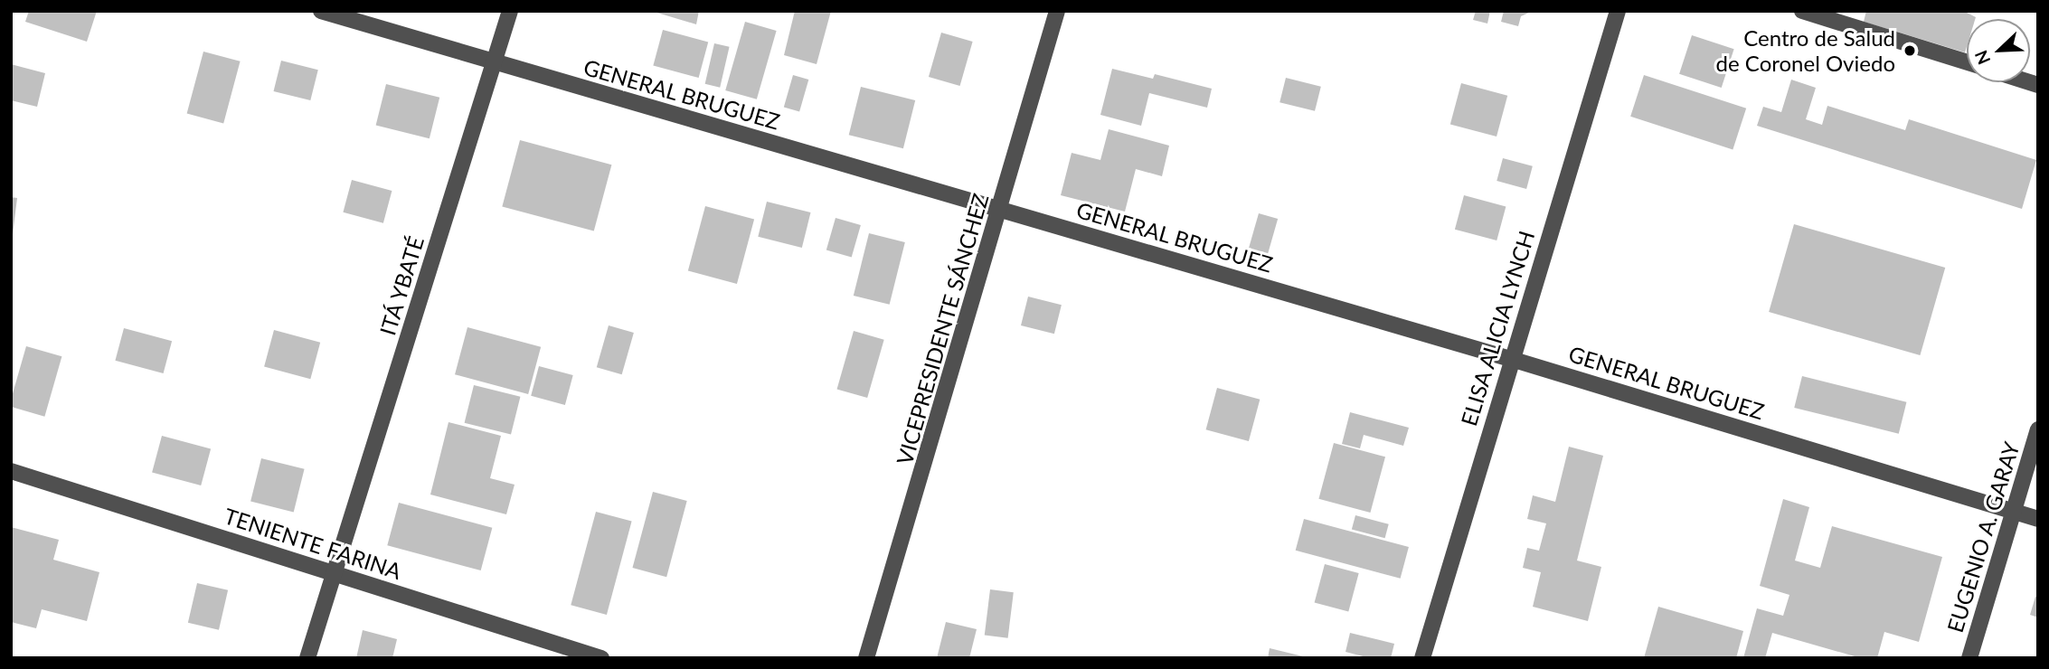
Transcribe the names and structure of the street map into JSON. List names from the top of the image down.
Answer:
{
  "streets": {
    "street": [
      "GENERAL BRUGUEZ",
      "ITÁ YBATÉ",
      "ELISA ALICIA LYNCH",
      "VICEPRESIDENTE SÁNCHEZ",
      "EUGENIO A. GARAY",
      "TENIENTE FARINA"
    ]
  },
  "crossings": [
    ["GENERAL BRUGUEZ", "ITÁ YBATÉ"],
    ["GENERAL BRUGUEZ", "ELISA ALICIA LYNCH"],
    ["GENERAL BRUGUEZ", "VICEPRESIDENTE SÁNCHEZ"],
    ["GENERAL BRUGUEZ", "EUGENIO A. GARAY"],
    ["ITÁ YBATÉ", "TENIENTE FARINA"]
  ],
  "places": ["Centro de Salud de Coronel Oviedo"],
  "north": "bottom left"
}
